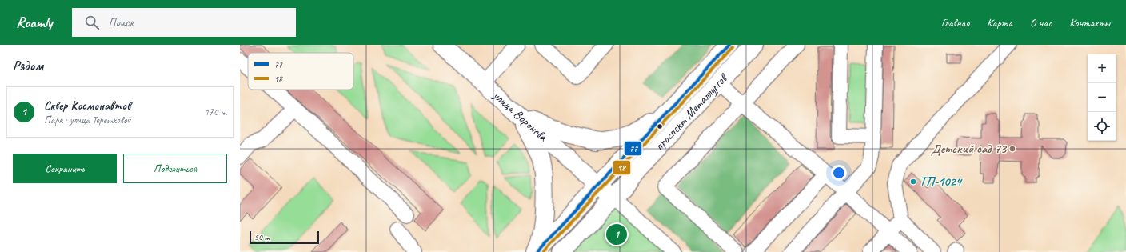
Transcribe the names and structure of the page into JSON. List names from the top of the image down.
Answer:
{
  "streets": {
    "main road": ["проспект Металлургов", "улица Воронова"]
  },
  "crossings": [
    ["проспект Металлургов", "улица Воронова"]
  ],
  "places": ["Детский сад 73", "ТП-1024"],
  "lines": ["transit line 77", "transit line 98"],
  "legend": ["77", "98"],
  "scale_bar": "50 m",
  "page": {
    "header": "Roamly",
    "search": "Поиск",
    "nav": [
      "Главная",
      "Карта",
      "О нас",
      "Контакты"
    ],
    "heading": "Рядом",
    "map_buttons": ["+", "−"],
    "list": [
      {
        "mark": "1",
        "name": "Сквер Космонавтов",
        "note": "Парк · улица Терешковой",
        "value": "170 m"
      }
    ],
    "buttons": ["Сохранить", "Поделиться"],
    "pins": "1",
    "scale": "50 m"
  }
}
